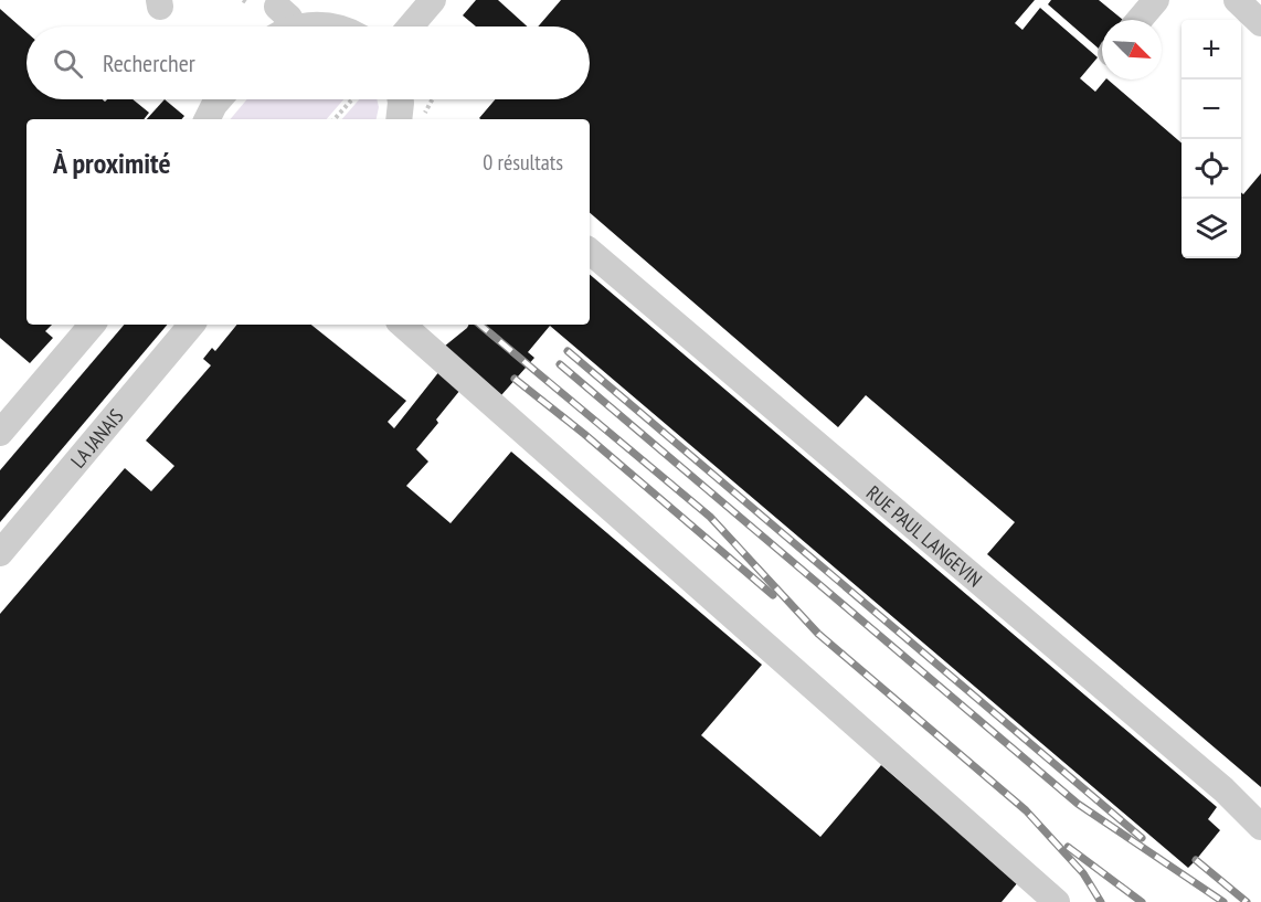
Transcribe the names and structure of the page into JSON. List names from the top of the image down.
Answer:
{
  "streets": {
    "lane": ["LA JANAIS", "RUE PAUL LANGEVIN"]
  },
  "north": "bottom right",
  "page": {
    "map_buttons": ["+", "−"],
    "search": "Rechercher",
    "heading": ["À proximité", "0 résultats"]
  }
}
